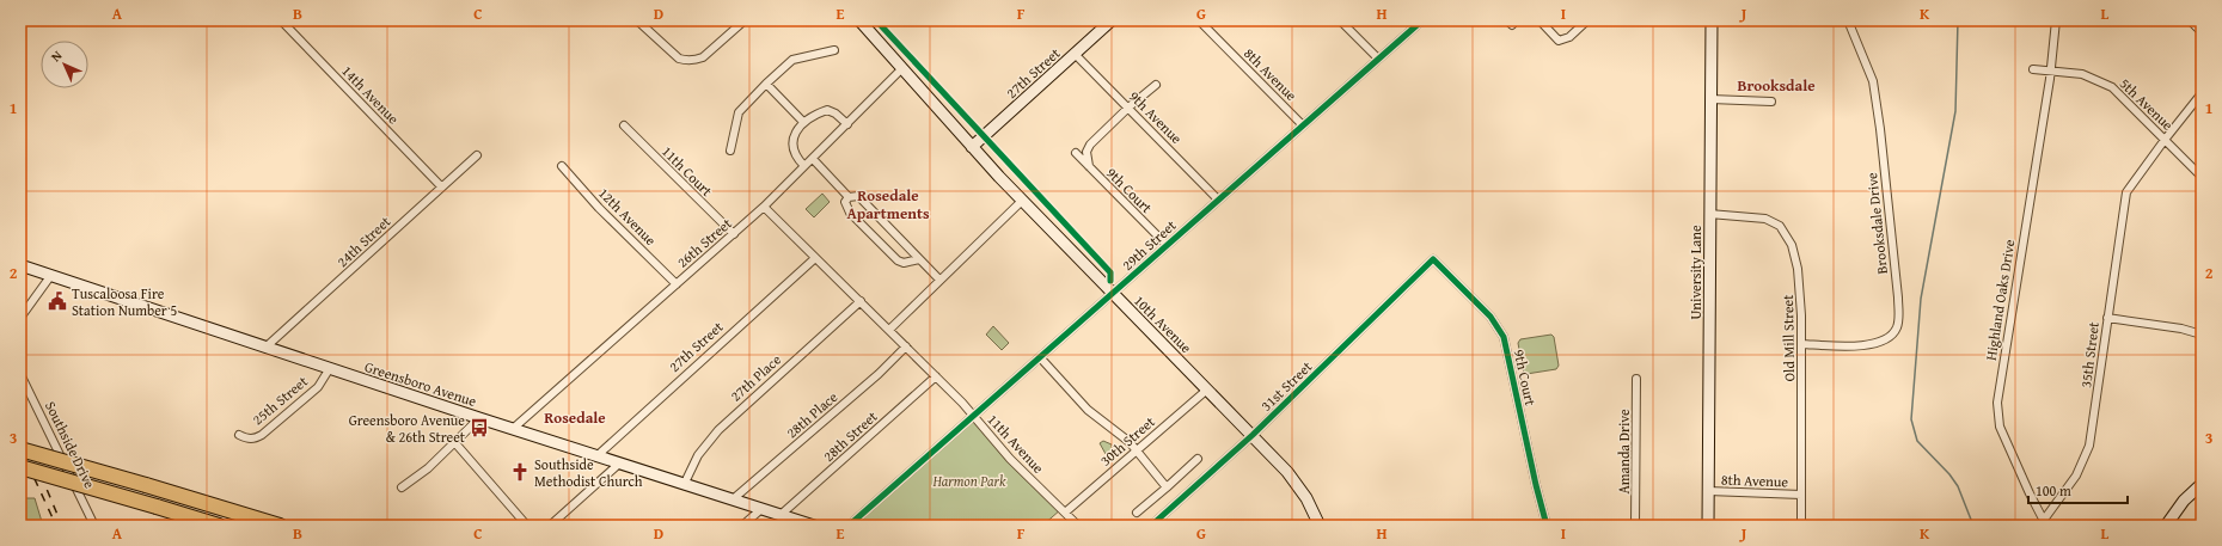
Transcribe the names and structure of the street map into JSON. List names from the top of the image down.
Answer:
{
  "streets": {
    "main road": [
      "27th Street",
      "University Lane",
      "10th Avenue",
      "Greensboro Avenue"
    ],
    "street": [
      "8th Avenue",
      "14th Avenue",
      "5th Avenue",
      "9th Avenue",
      "11th Court",
      "9th Court",
      "12th Avenue",
      "Brooksdale Drive",
      "24th Street",
      "26th Street",
      "29th Street",
      "Highland Oaks Drive",
      "Old Mill Street",
      "35th Street",
      "27th Place",
      "31st Street",
      "25th Street",
      "28th Place",
      "28th Street",
      "30th Street",
      "11th Avenue",
      "Southside Drive",
      "Amanda Drive"
    ]
  },
  "crossings": [
    ["27th Street", "9th Avenue"],
    ["27th Street", "10th Avenue"],
    ["27th Street", "Greensboro Avenue"],
    ["8th Avenue", "29th Street"],
    ["8th Avenue", "University Lane"],
    ["8th Avenue", "Old Mill Street"],
    ["14th Avenue", "24th Street"],
    ["5th Avenue", "Highland Oaks Drive"],
    ["5th Avenue", "35th Street"],
    ["9th Avenue", "29th Street"],
    ["11th Court", "26th Street"],
    ["9th Court", "29th Street"],
    ["9th Court", "31st Street"],
    ["12th Avenue", "26th Street"],
    ["Brooksdale Drive", "Old Mill Street"],
    ["24th Street", "Greensboro Avenue"],
    ["26th Street", "10th Avenue"],
    ["26th Street", "Greensboro Avenue"],
    ["29th Street", "10th Avenue"],
    ["29th Street", "11th Avenue"],
    ["University Lane", "Old Mill Street"],
    ["Highland Oaks Drive", "35th Street"],
    ["10th Avenue", "31st Street"],
    ["10th Avenue", "30th Street"],
    ["27th Place", "Greensboro Avenue"],
    ["Greensboro Avenue", "25th Street"],
    ["Greensboro Avenue", "28th Place"],
    ["Greensboro Avenue", "28th Street"],
    ["28th Place", "11th Avenue"],
    ["28th Street", "11th Avenue"],
    ["30th Street", "11th Avenue"]
  ],
  "districts": ["Brooksdale", "Rosedale Apartments", "Rosedale"],
  "parks": ["Harmon Park"],
  "places": {
    "public building": ["Tuscaloosa Fire Station Number 5"],
    "bus stop": ["Greensboro Avenue & 26th Street"],
    "church": ["Southside Methodist Church"]
  },
  "scale_bar": "100 m",
  "north": "top left",
  "grid": {
    "columns": [
      "A",
      "B",
      "C",
      "D",
      "E",
      "F",
      "G",
      "H",
      "I",
      "J",
      "K",
      "L"
    ],
    "rows": ["1", "2", "3"]
  }
}
